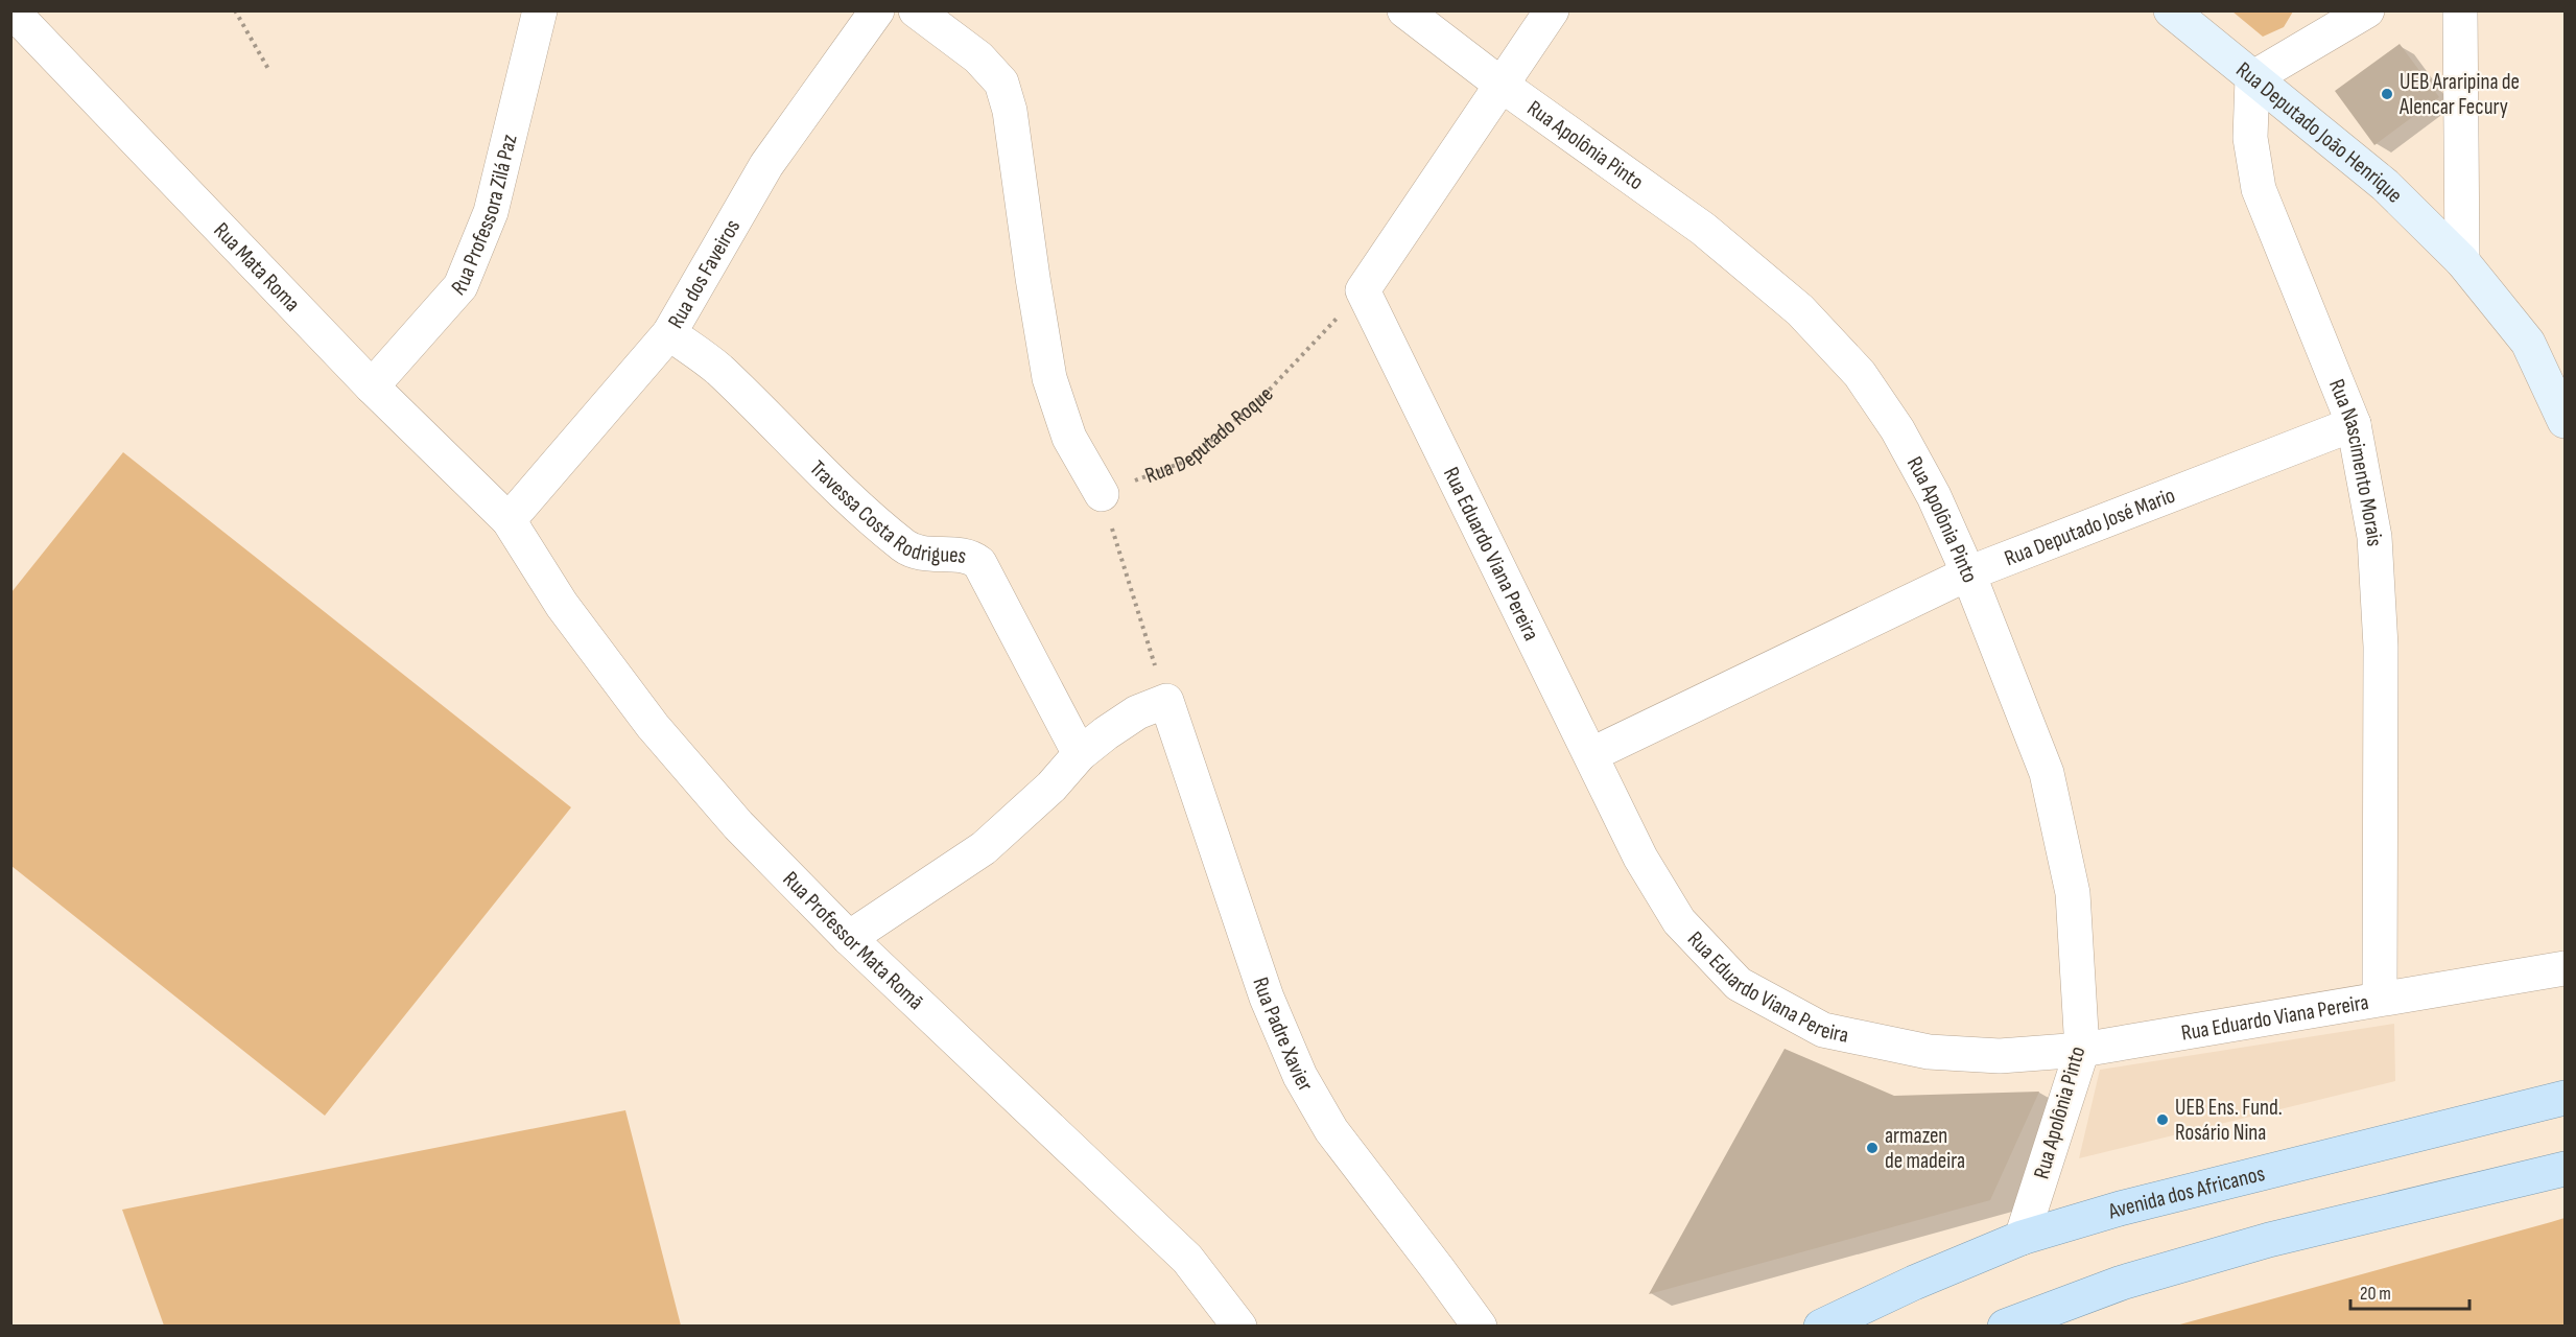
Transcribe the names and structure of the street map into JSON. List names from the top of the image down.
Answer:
{
  "streets": {
    "main road": ["Rua Deputado João Henrique", "Avenida dos Africanos"],
    "street": [
      "Rua Apolônia Pinto",
      "Rua Professora Zilá Paz",
      "Rua Mata Roma",
      "Rua dos Faveiros",
      "Rua Nascimento Morais",
      "Travessa Costa Rodrigues",
      "Rua Deputado José Mario",
      "Rua Eduardo Viana Pereira",
      "Rua Professor Mata Romã",
      "Rua Padre Xavier"
    ],
    "path": ["Rua Deputado Roque"]
  },
  "crossings": [
    ["Rua Deputado João Henrique", "Rua Nascimento Morais"],
    ["Rua Apolônia Pinto", "Rua Deputado José Mario"],
    ["Rua Apolônia Pinto", "Rua Eduardo Viana Pereira"],
    ["Rua Apolônia Pinto", "Avenida dos Africanos"],
    ["Rua Professora Zilá Paz", "Rua Mata Roma"],
    ["Rua Mata Roma", "Rua dos Faveiros"],
    ["Rua Mata Roma", "Rua Professor Mata Romã"],
    ["Rua dos Faveiros", "Travessa Costa Rodrigues"],
    ["Rua dos Faveiros", "Rua Professor Mata Romã"],
    ["Rua Deputado Roque", "Rua Eduardo Viana Pereira"],
    ["Rua Nascimento Morais", "Rua Deputado José Mario"],
    ["Rua Nascimento Morais", "Rua Eduardo Viana Pereira"],
    ["Rua Deputado José Mario", "Rua Eduardo Viana Pereira"]
  ],
  "places": ["UEB Araripina de Alencar Fecury", "UEB Ens. Fund. Rosário Nina", "armazen de madeira"],
  "scale_bar": "20 m"
}
